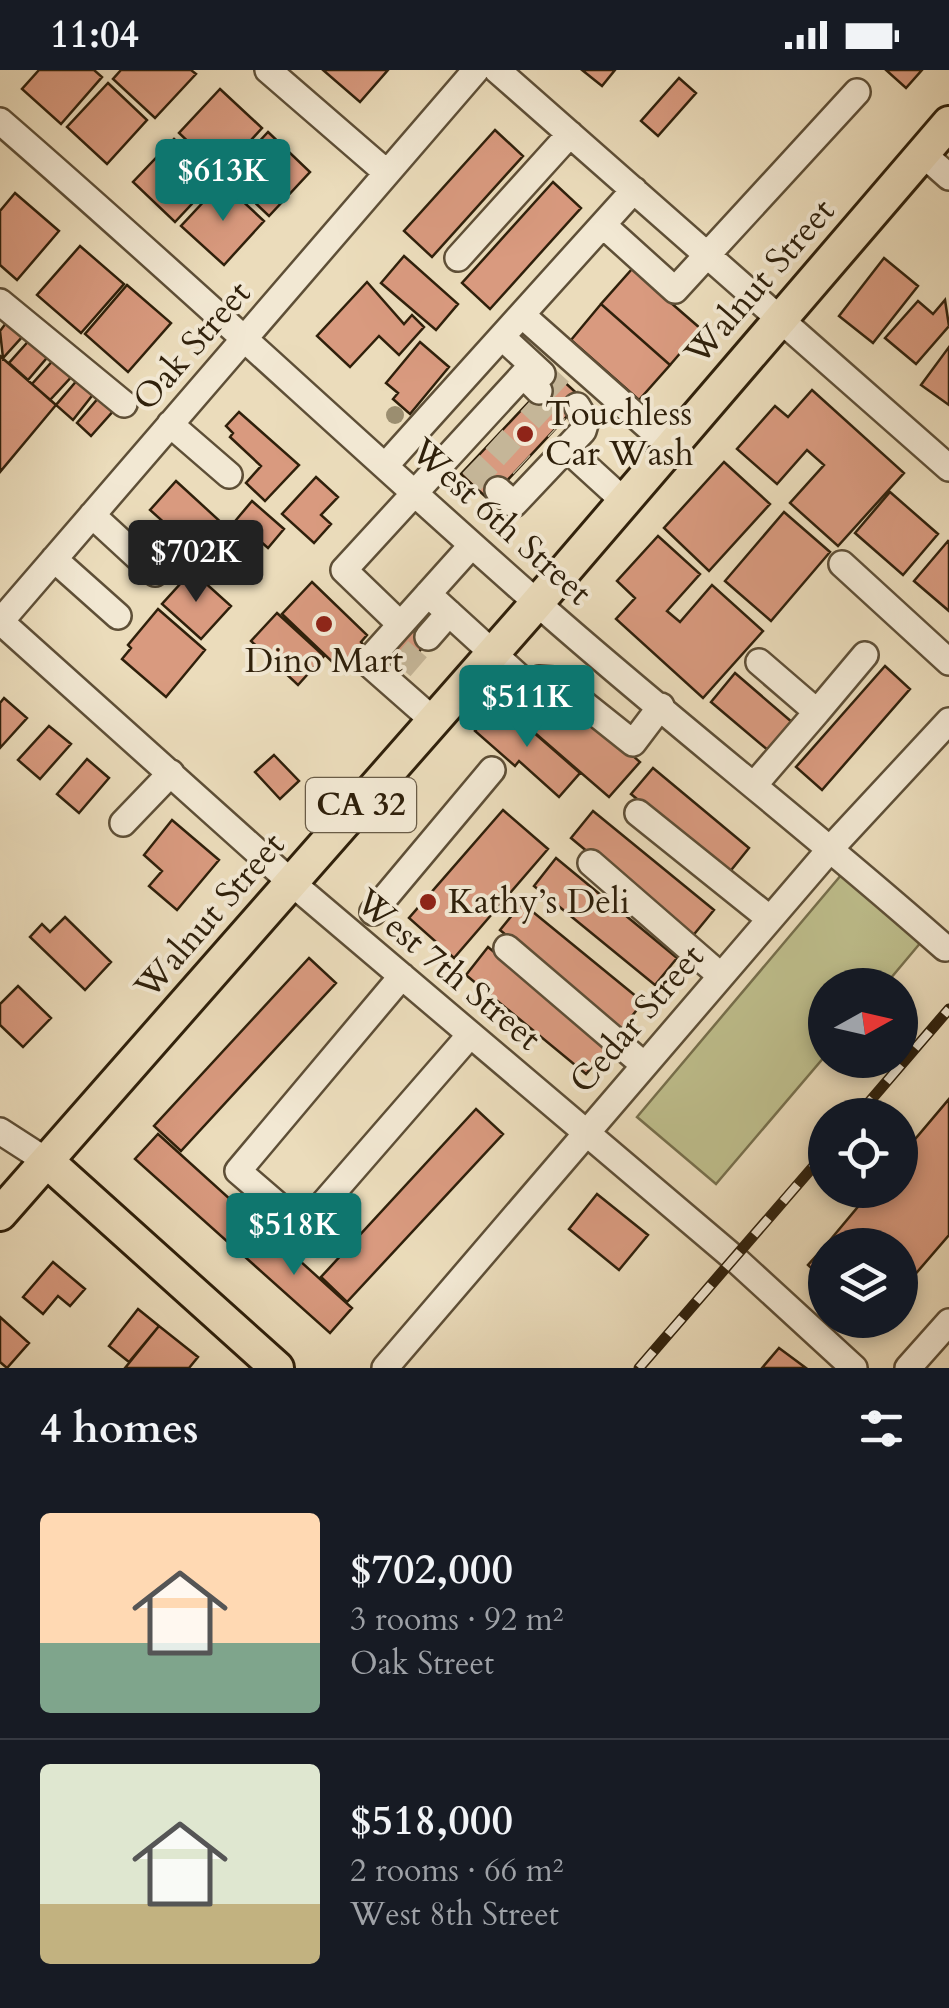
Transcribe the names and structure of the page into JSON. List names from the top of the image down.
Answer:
{
  "streets": {
    "main road": ["Walnut Street", "CA 32"],
    "street": [
      "Oak Street",
      "West 6th Street",
      "West 7th Street",
      "Cedar Street"
    ]
  },
  "crossings": [
    ["Walnut Street", "West 6th Street"],
    ["Walnut Street", "West 7th Street"],
    ["Oak Street", "West 6th Street"],
    ["Oak Street", "West 7th Street"],
    ["West 6th Street", "Cedar Street"],
    ["West 7th Street", "Cedar Street"]
  ],
  "places": ["Touchless Car Wash", "Dino Mart", "Kathy’s Deli"],
  "north": "right",
  "page": {
    "status": "11:04",
    "price": [
      "$613K",
      "$702K",
      "$511K",
      "$518K"
    ],
    "heading": "4 homes",
    "list": [
      {
        "name": "$702,000",
        "note": "3 rooms · 92 m² · Oak Street"
      },
      {
        "name": "$518,000",
        "note": "2 rooms · 66 m² · West 8th Street"
      }
    ]
  }
}
